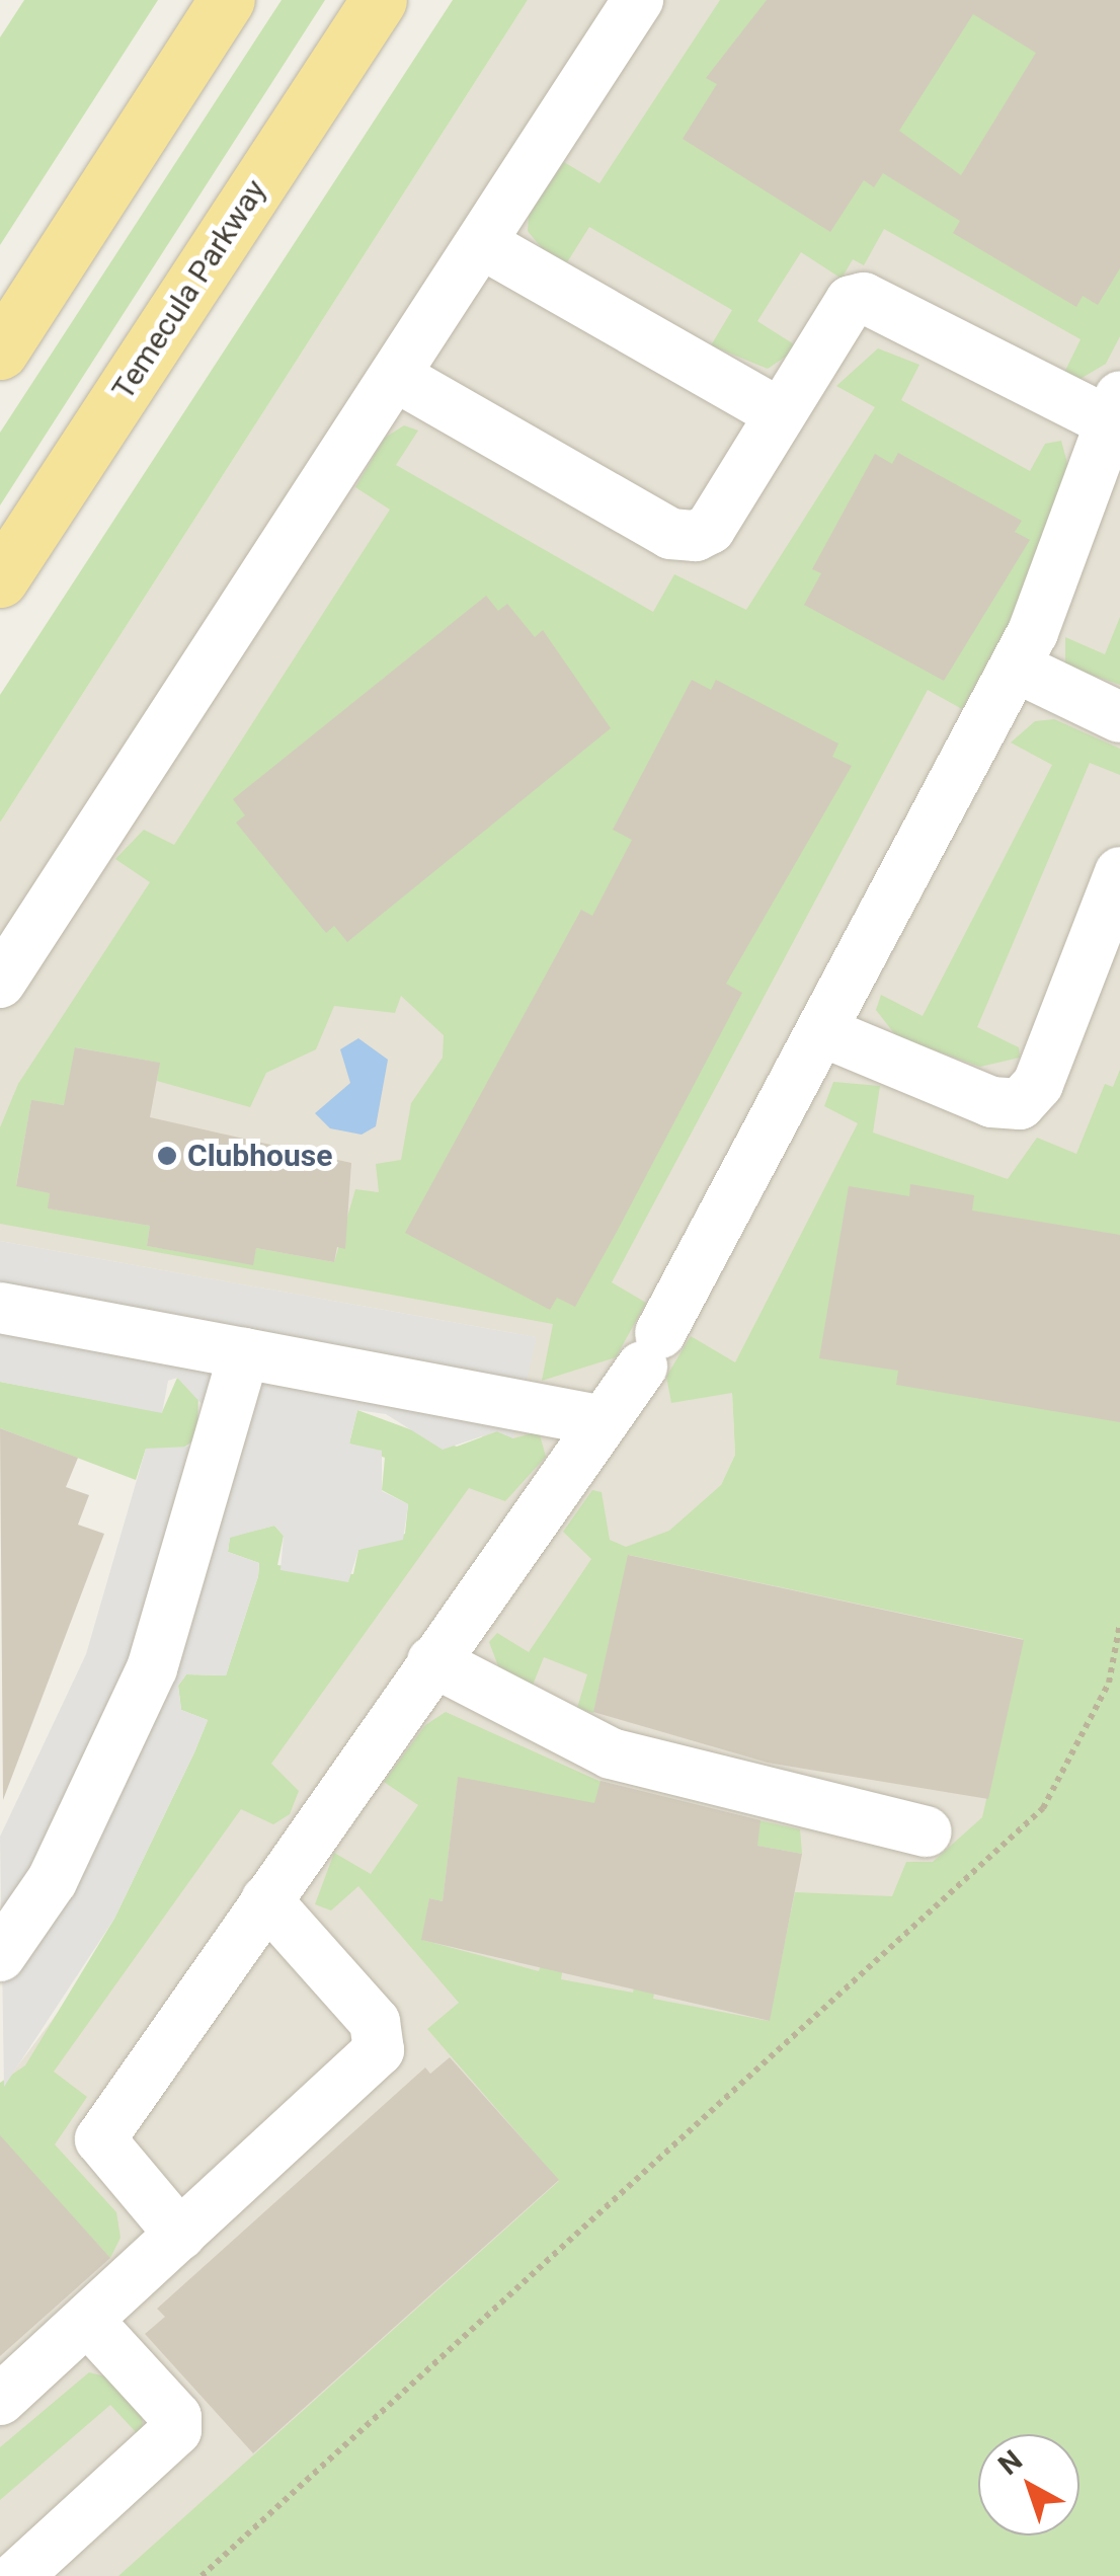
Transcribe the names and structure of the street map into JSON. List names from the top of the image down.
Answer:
{
  "streets": {
    "main road": ["Temecula Parkway"]
  },
  "places": ["Clubhouse"],
  "north": "top left"
}
